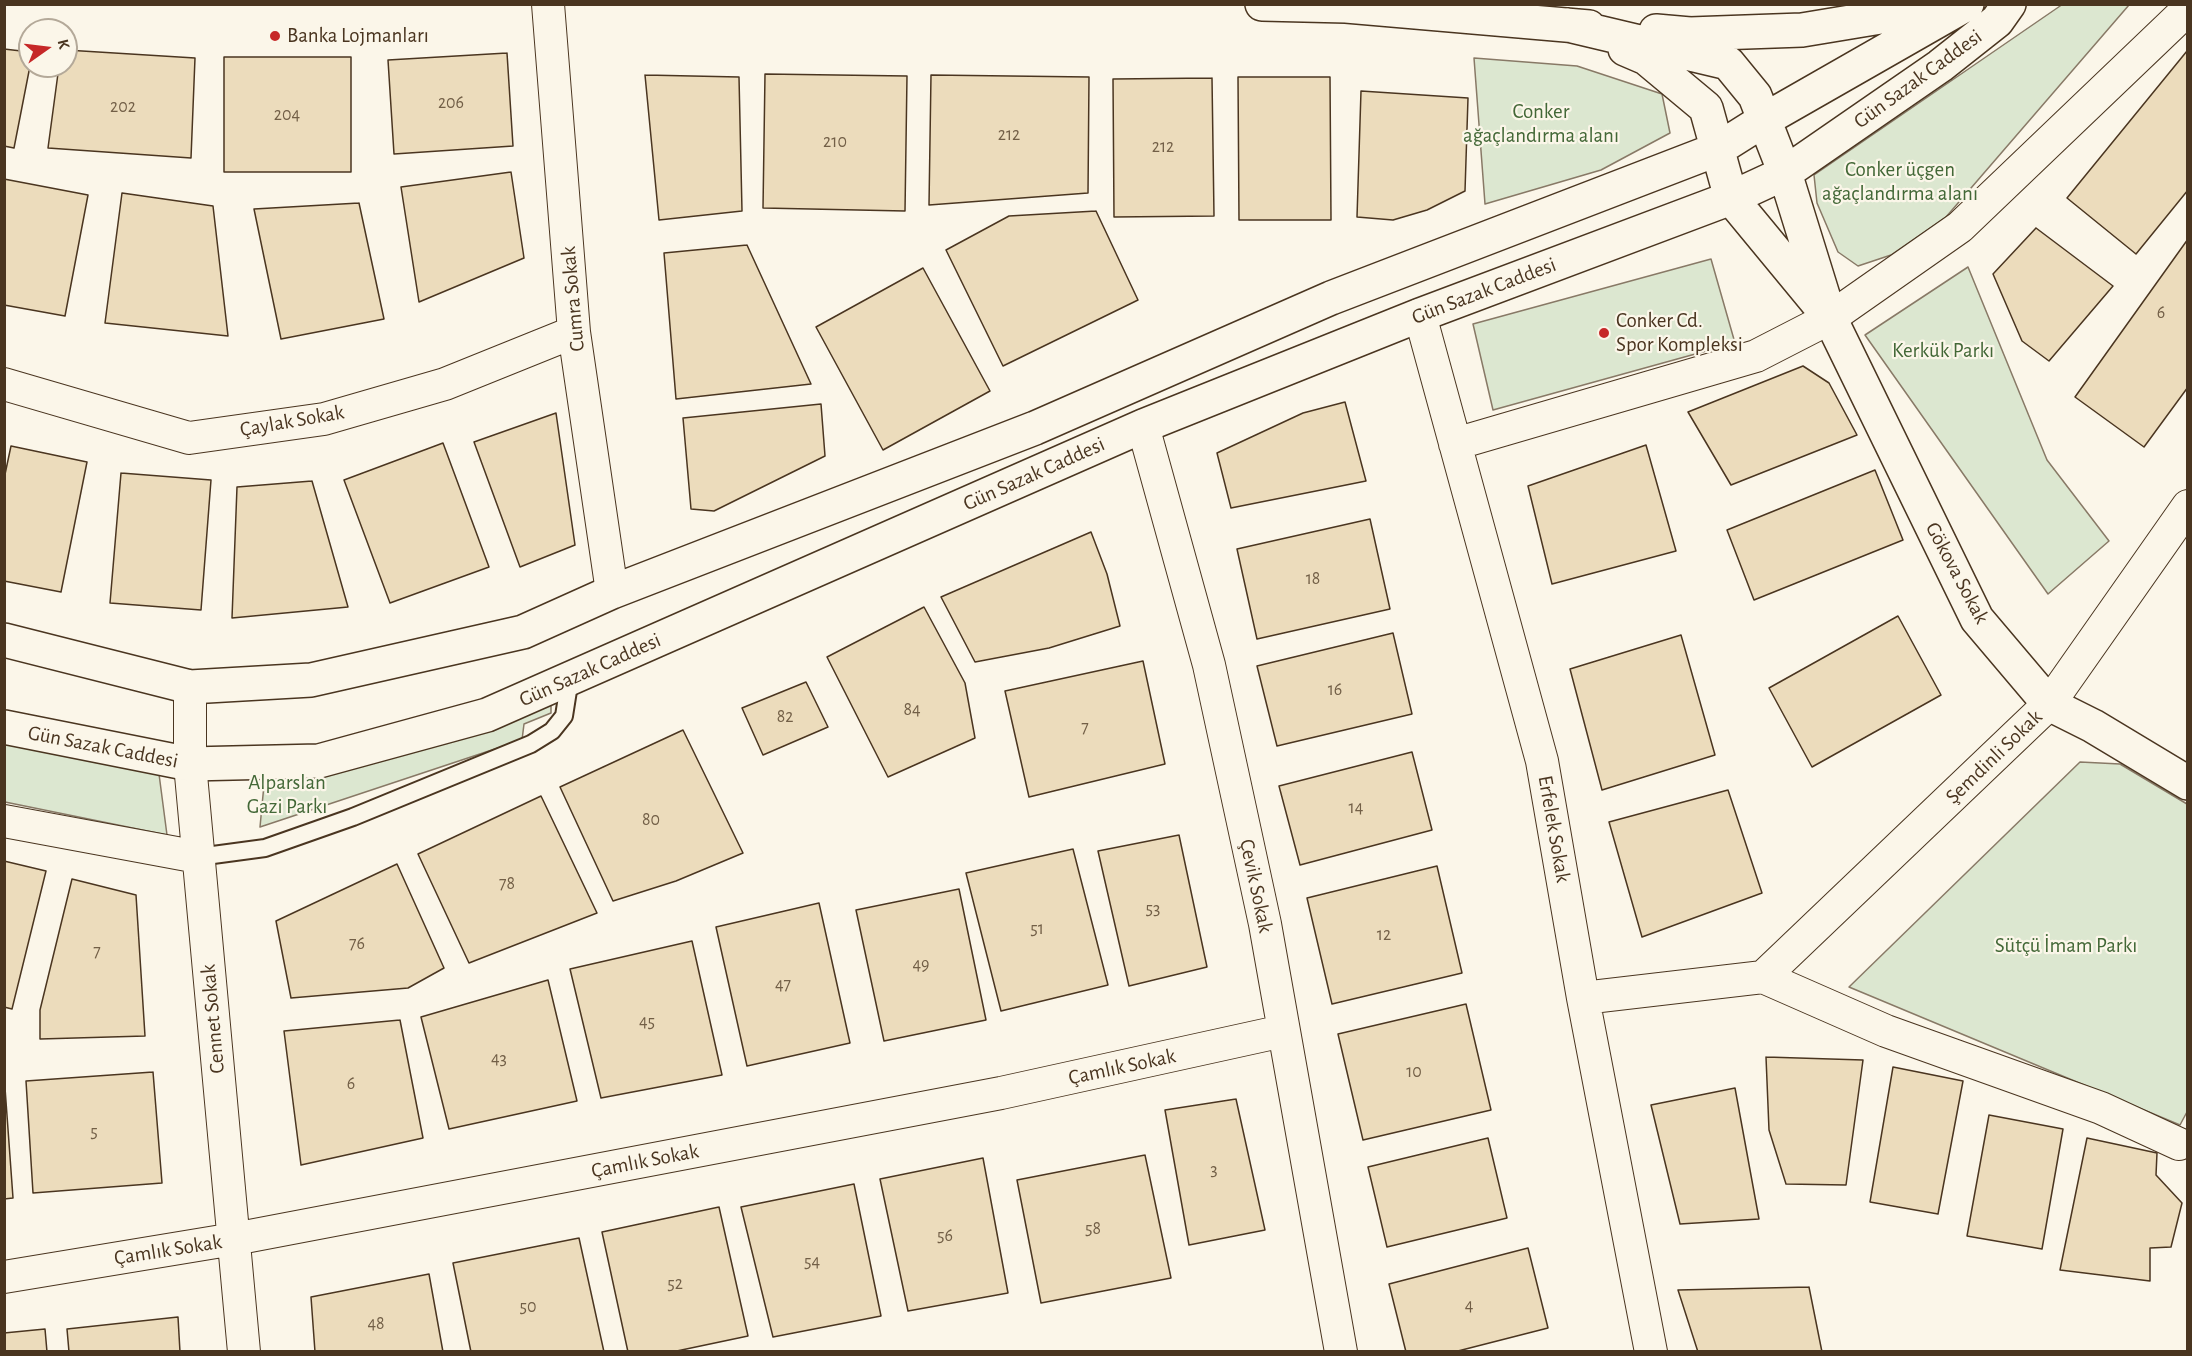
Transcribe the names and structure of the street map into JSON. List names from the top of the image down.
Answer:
{
  "streets": {
    "main road": ["Gün Sazak Caddesi", "Gökova Sokak"],
    "street": [
      "Cumra Sokak",
      "Çaylak Sokak",
      "Şemdinli Sokak",
      "Erfelek Sokak",
      "Çevik Sokak",
      "Cennet Sokak",
      "Çamlık Sokak"
    ]
  },
  "crossings": [
    ["Gün Sazak Caddesi", "Cumra Sokak"],
    ["Gün Sazak Caddesi", "Erfelek Sokak"],
    ["Gün Sazak Caddesi", "Çevik Sokak"],
    ["Gün Sazak Caddesi", "Cennet Sokak"],
    ["Cumra Sokak", "Çaylak Sokak"],
    ["Gökova Sokak", "Şemdinli Sokak"],
    ["Çevik Sokak", "Çamlık Sokak"],
    ["Cennet Sokak", "Çamlık Sokak"]
  ],
  "parks": [
    "Conker ağaçlandırma alanı",
    "Conker üçgen ağaçlandırma alanı",
    "Kerkük Parkı",
    "Alparslan Gazi Parkı",
    "Sütçü İmam Parkı"
  ],
  "places": ["Banka Lojmanları", "Conker Cd. Spor Kompleksi"],
  "house_numbers": [
    "206",
    "202",
    "204",
    "212",
    "210",
    "212",
    "6",
    "18",
    "16",
    "84",
    "82",
    "7",
    "14",
    "80",
    "78",
    "53",
    "51",
    "12",
    "76",
    "7",
    "49",
    "47",
    "45",
    "43",
    "10",
    "6",
    "5",
    "3",
    "58",
    "56",
    "54",
    "52",
    "4",
    "50",
    "48"
  ],
  "north": "right"
}
